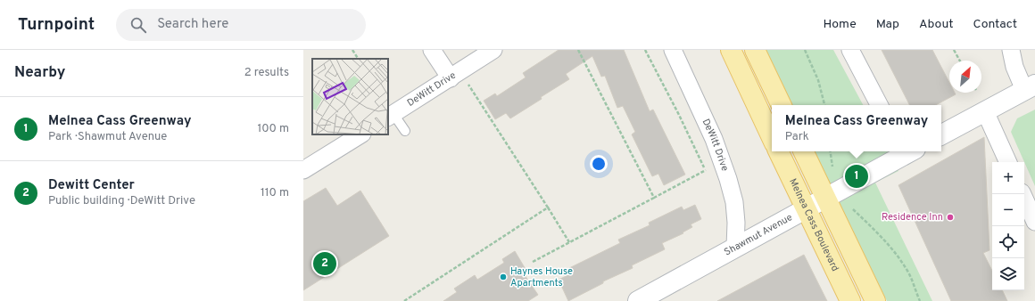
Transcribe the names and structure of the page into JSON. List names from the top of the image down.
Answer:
{
  "streets": {
    "main road": ["Melnea Cass Boulevard", "Shawmut Avenue"],
    "street": ["DeWitt Drive"]
  },
  "crossings": [
    ["DeWitt Drive", "Shawmut Avenue"],
    ["Melnea Cass Boulevard", "Shawmut Avenue"]
  ],
  "places": ["Residence Inn", "Haynes House Apartments"],
  "north": "top right",
  "page": {
    "header": "Turnpoint",
    "search": "Search here",
    "nav": [
      "Home",
      "Map",
      "About",
      "Contact"
    ],
    "heading": ["Nearby", "2 results"],
    "list": [
      {
        "mark": "1",
        "name": "Melnea Cass Greenway",
        "note": "Park · Shawmut Avenue",
        "value": "100 m"
      },
      {
        "mark": "2",
        "name": "Dewitt Center",
        "note": "Public building · DeWitt Drive",
        "value": "110 m"
      }
    ],
    "popup": ["Melnea Cass Greenway", "Park"],
    "map_buttons": ["+", "−"],
    "pins": ["1", "2"]
  }
}
